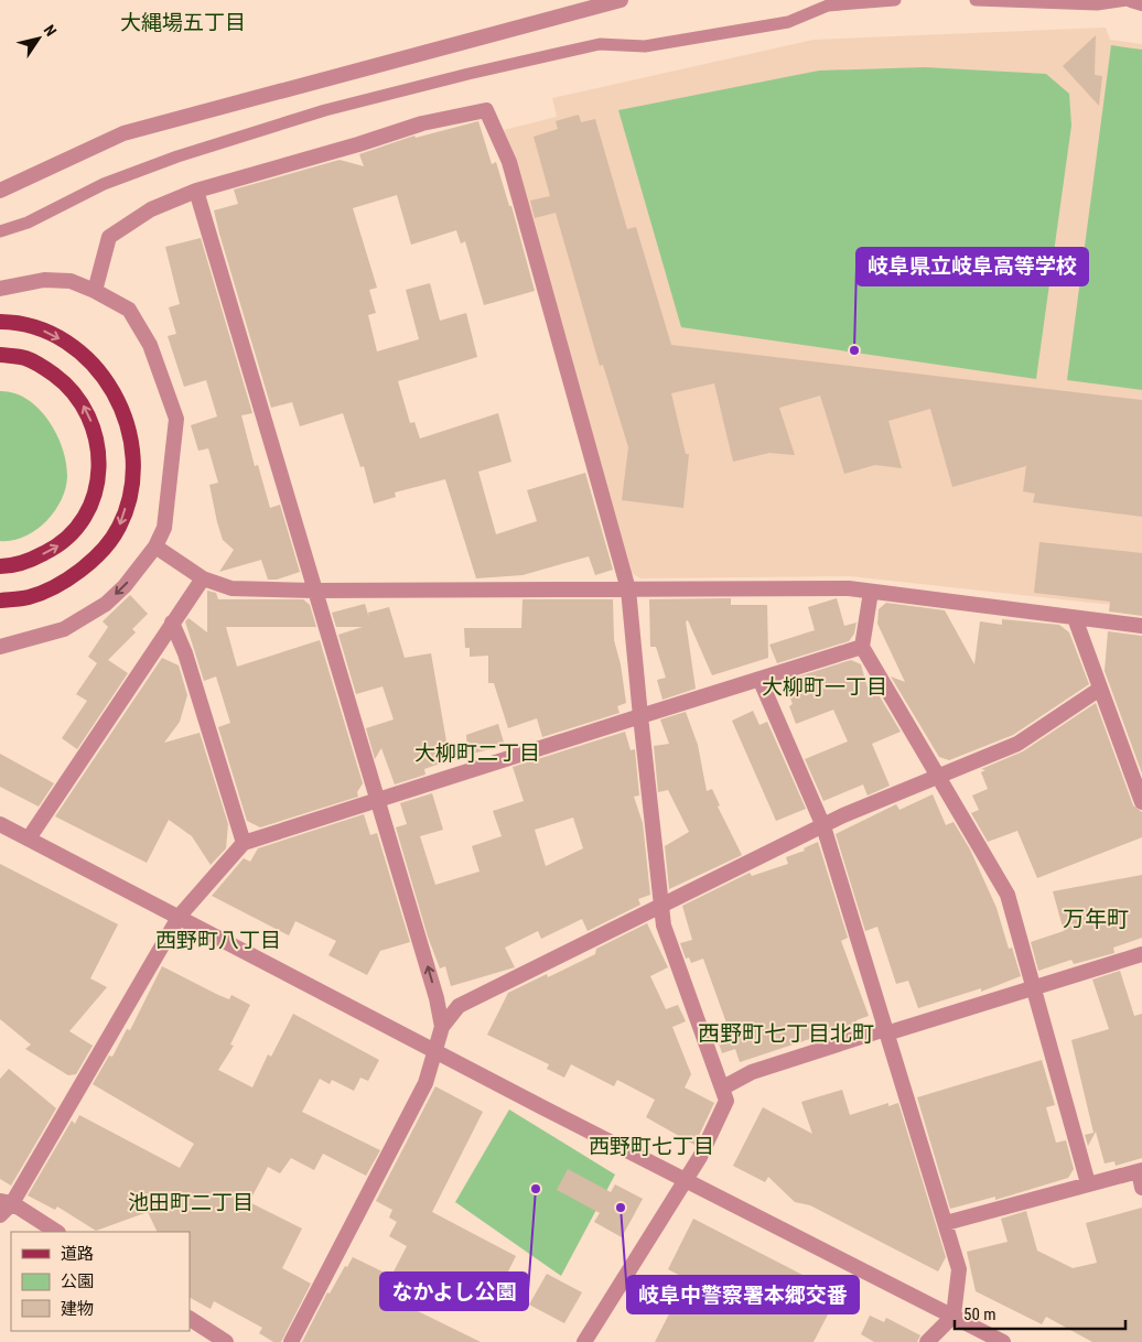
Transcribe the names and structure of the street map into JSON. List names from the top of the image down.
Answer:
{
  "districts": [
    "大縄場五丁目",
    "大柳町一丁目",
    "大柳町二丁目",
    "万年町",
    "西野町八丁目",
    "西野町七丁目北町",
    "西野町七丁目",
    "池田町二丁目"
  ],
  "places": ["岐阜県立岐阜高等学校", "なかよし公園", "岐阜中警察署本郷交番"],
  "legend": ["道路", "公園", "建物"],
  "scale_bar": "50 m",
  "north": "top right"
}
